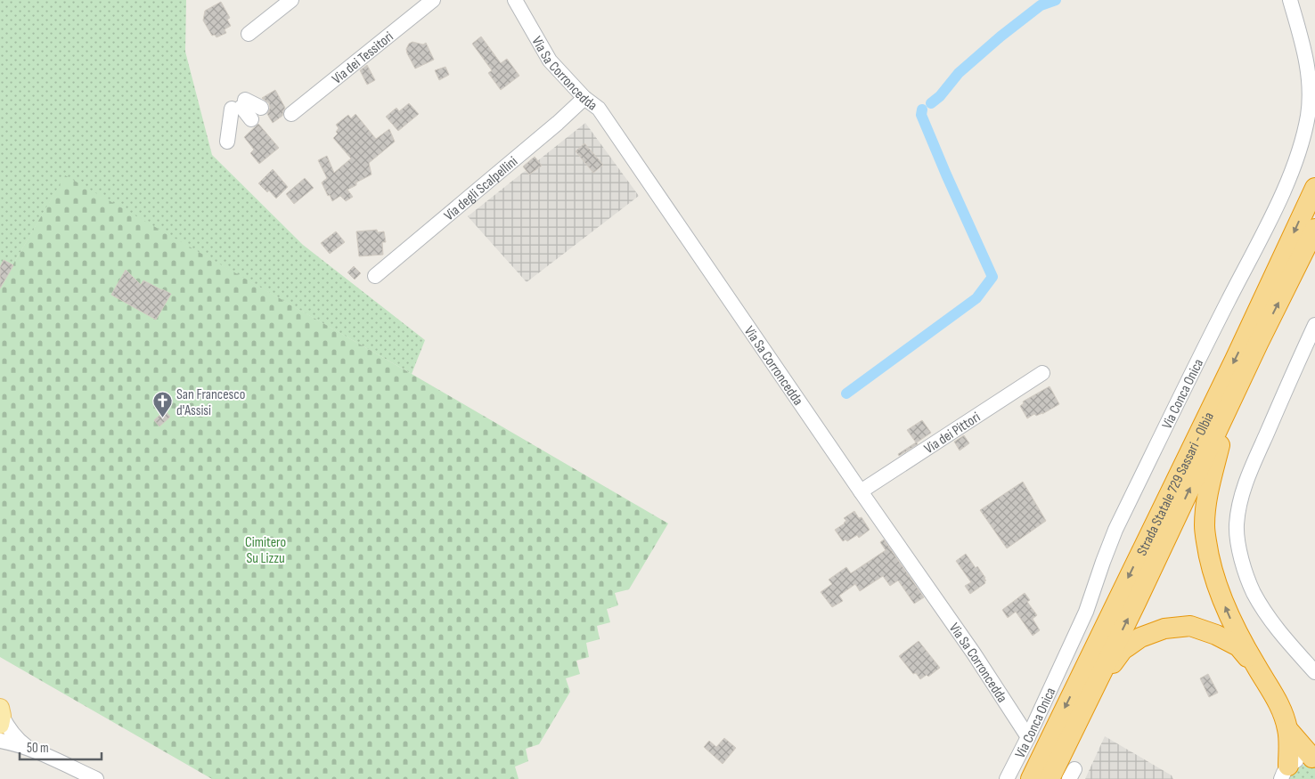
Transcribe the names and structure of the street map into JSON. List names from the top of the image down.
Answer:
{
  "streets": {
    "highway": ["Strada Statale 729 Sassari - Olbia"],
    "street": [
      "Via dei Tessitori",
      "Via Sa Corroncedda",
      "Via degli Scalpellini",
      "Via Conca Onica",
      "Via dei Pittori"
    ]
  },
  "crossings": [
    ["Via Sa Corroncedda", "Via degli Scalpellini"],
    ["Via Sa Corroncedda", "Via Conca Onica"],
    ["Via Sa Corroncedda", "Via dei Pittori"]
  ],
  "parks": ["Cimitero Su Lizzu"],
  "places": {
    "church": ["San Francesco d'Assisi"]
  },
  "scale_bar": "50 m"
}
